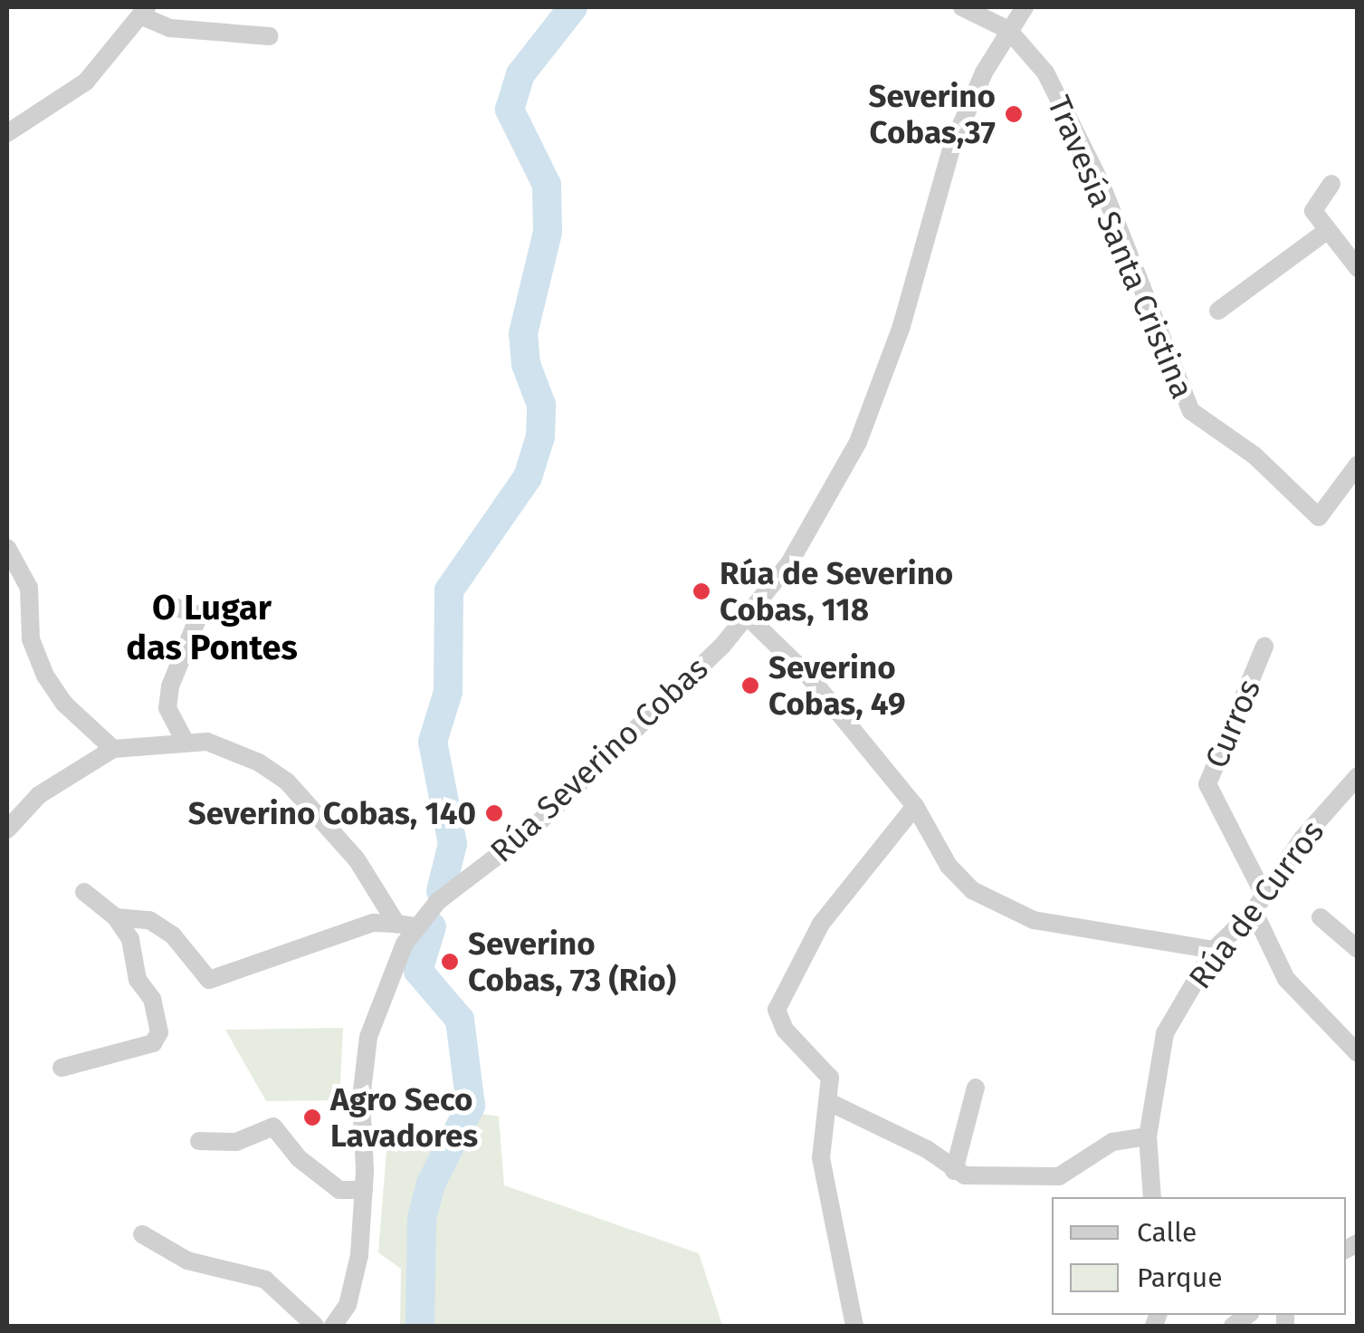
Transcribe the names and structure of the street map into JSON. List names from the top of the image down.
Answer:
{
  "streets": {
    "street": [
      "Travesía Santa Cristina",
      "Curros",
      "Rúa Severino Cobas",
      "Rúa de Curros"
    ]
  },
  "crossings": [
    ["Travesía Santa Cristina", "Rúa Severino Cobas"],
    ["Curros", "Rúa de Curros"]
  ],
  "districts": ["O Lugar das Pontes"],
  "places": [
    "Severino Cobas,37",
    "Rúa de Severino Cobas, 118",
    "Severino Cobas, 49",
    "Severino Cobas, 140",
    "Severino Cobas, 73 (Rio)",
    "Agro Seco Lavadores"
  ],
  "legend": ["Calle", "Parque"]
}
